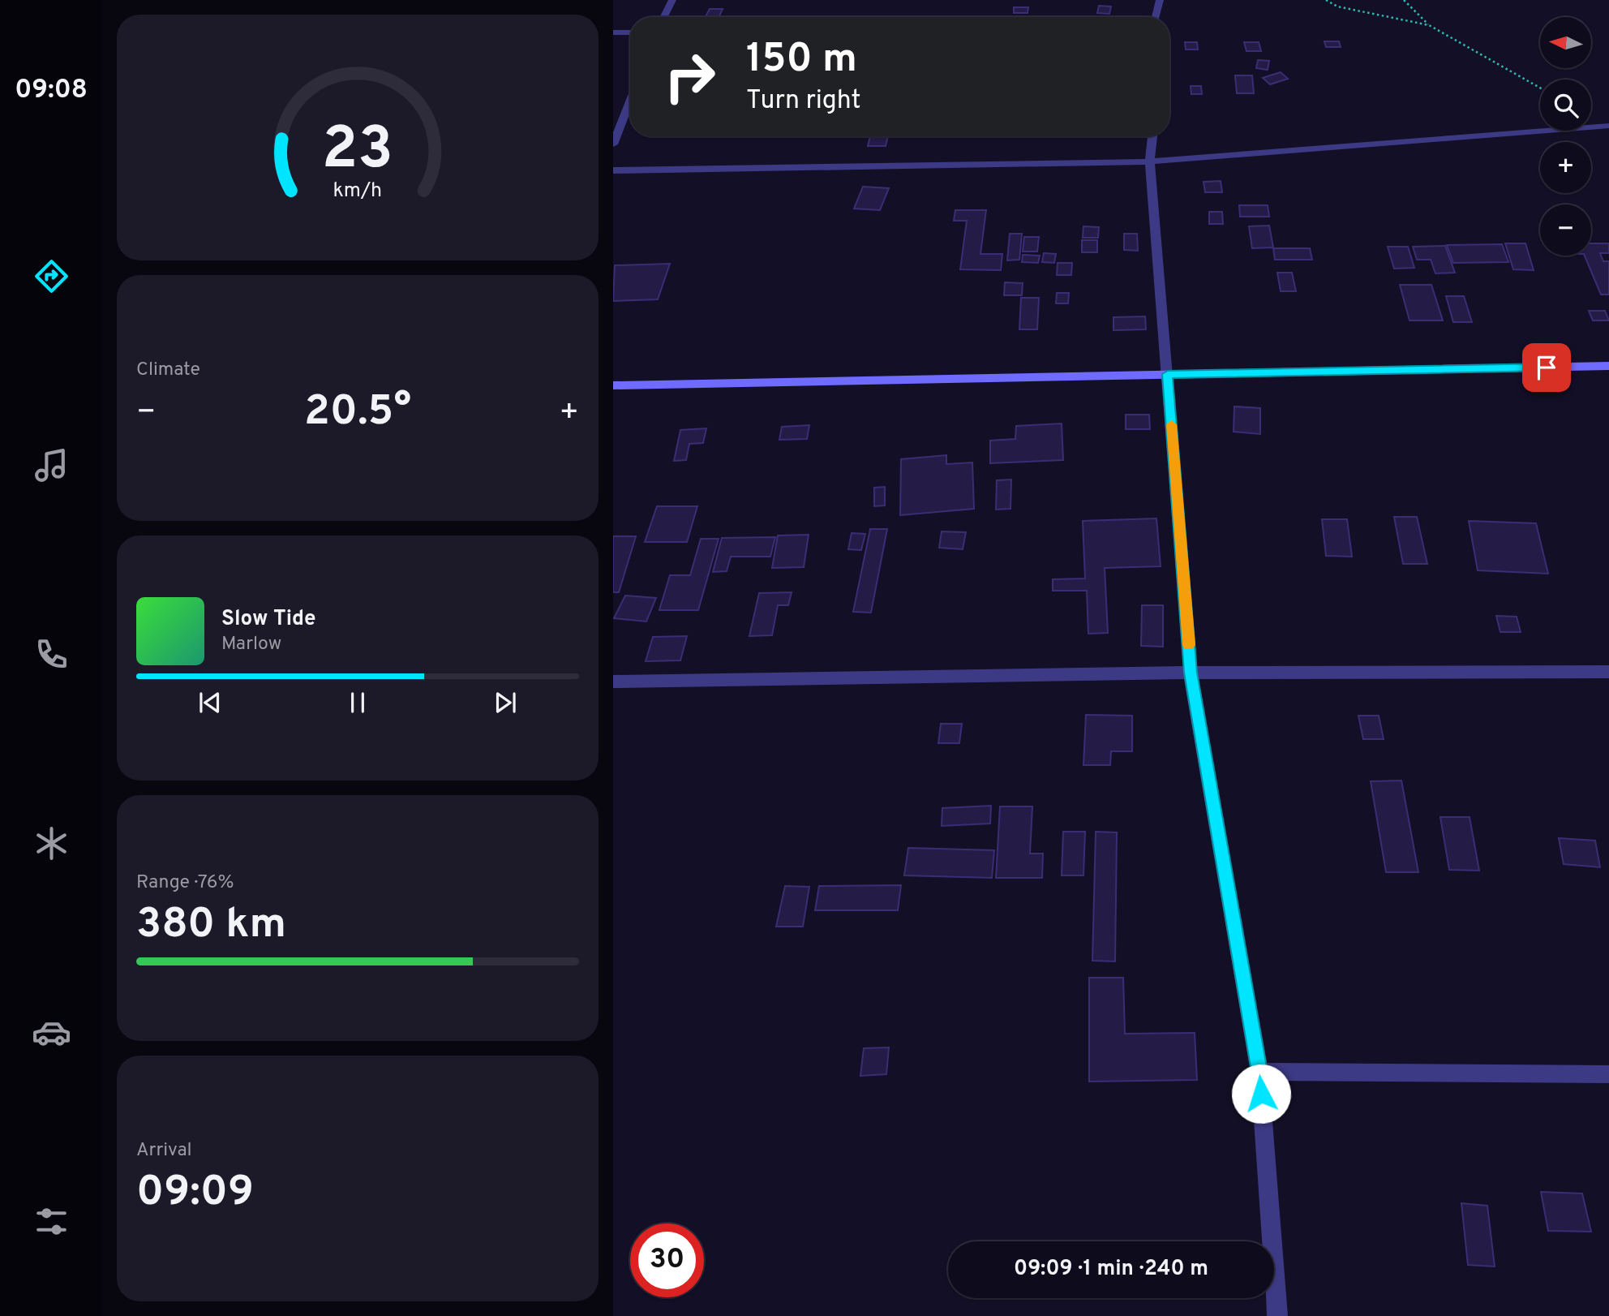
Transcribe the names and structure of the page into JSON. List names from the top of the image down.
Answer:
{
  "north": "left",
  "page": {
    "tabs": "09:08",
    "map_buttons": ["+", "−"],
    "turn": ["150 m", "Turn right"],
    "tile": [
      "Climate",
      ["Range · 76%", "380 km"],
      ["Arrival", "09:09"]
    ],
    "heat": ["−", "20.5°", "+"],
    "song": ["Slow Tide", "Marlow"],
    "limit": "30",
    "trip": "09:09 · 1 min · 240 m",
    "gauge": ["23", "km/h"]
  }
}
